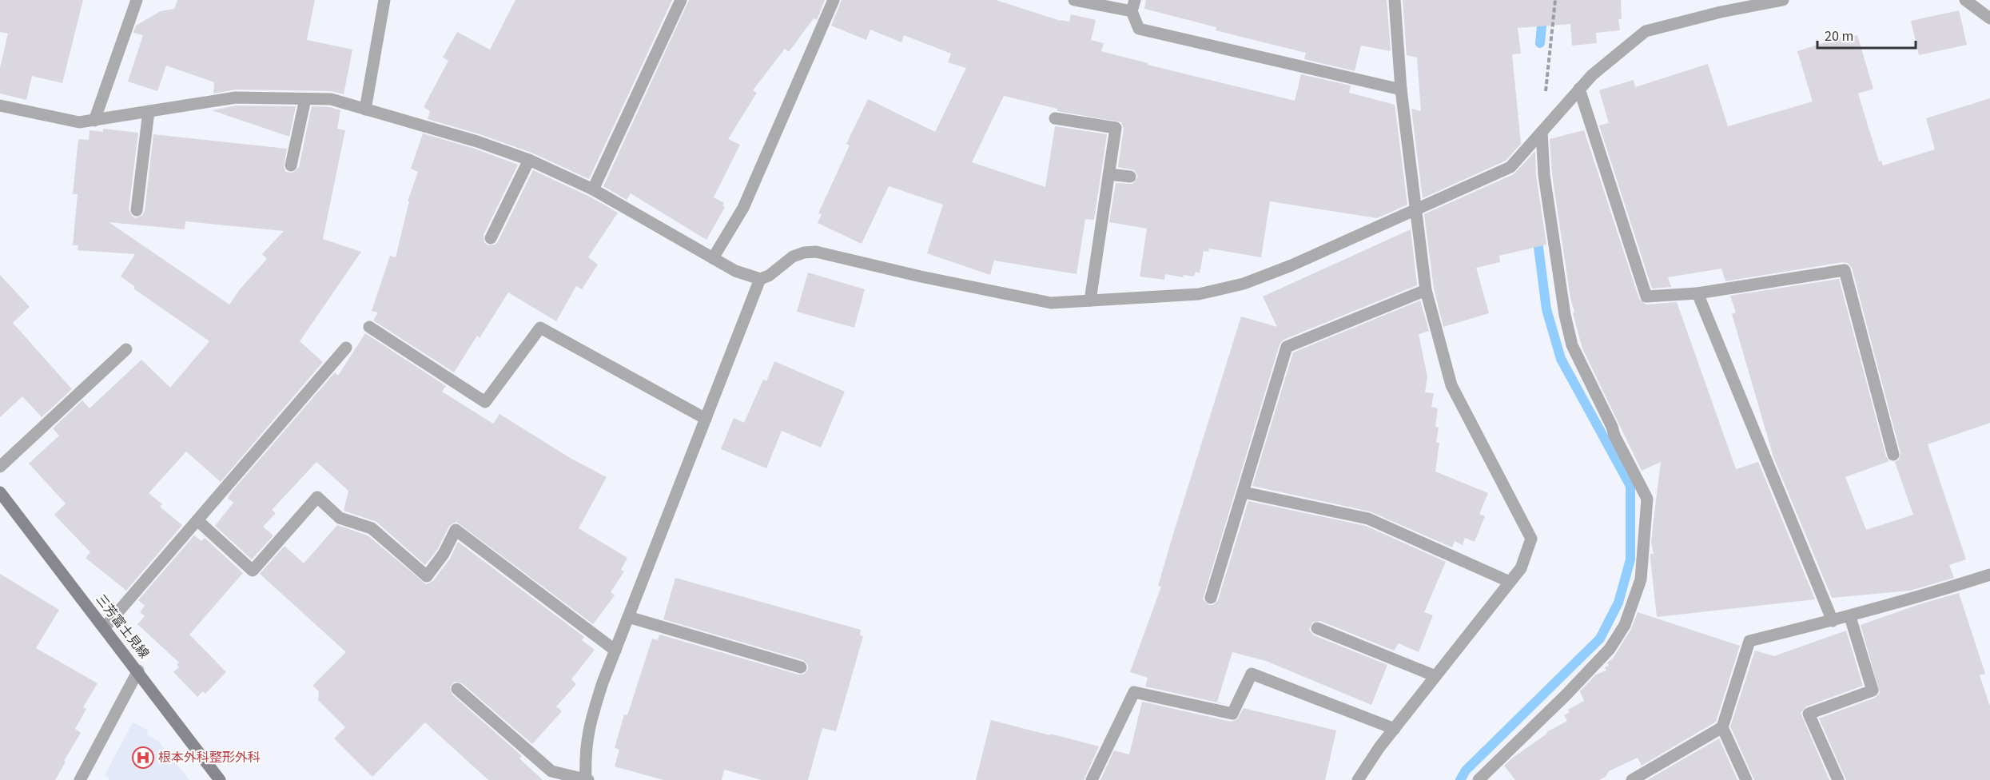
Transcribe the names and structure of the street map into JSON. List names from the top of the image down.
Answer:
{
  "streets": {
    "main road": ["三芳富士見線"]
  },
  "places": {
    "hospital": ["根本外科整形外科"]
  },
  "scale_bar": "20 m"
}
